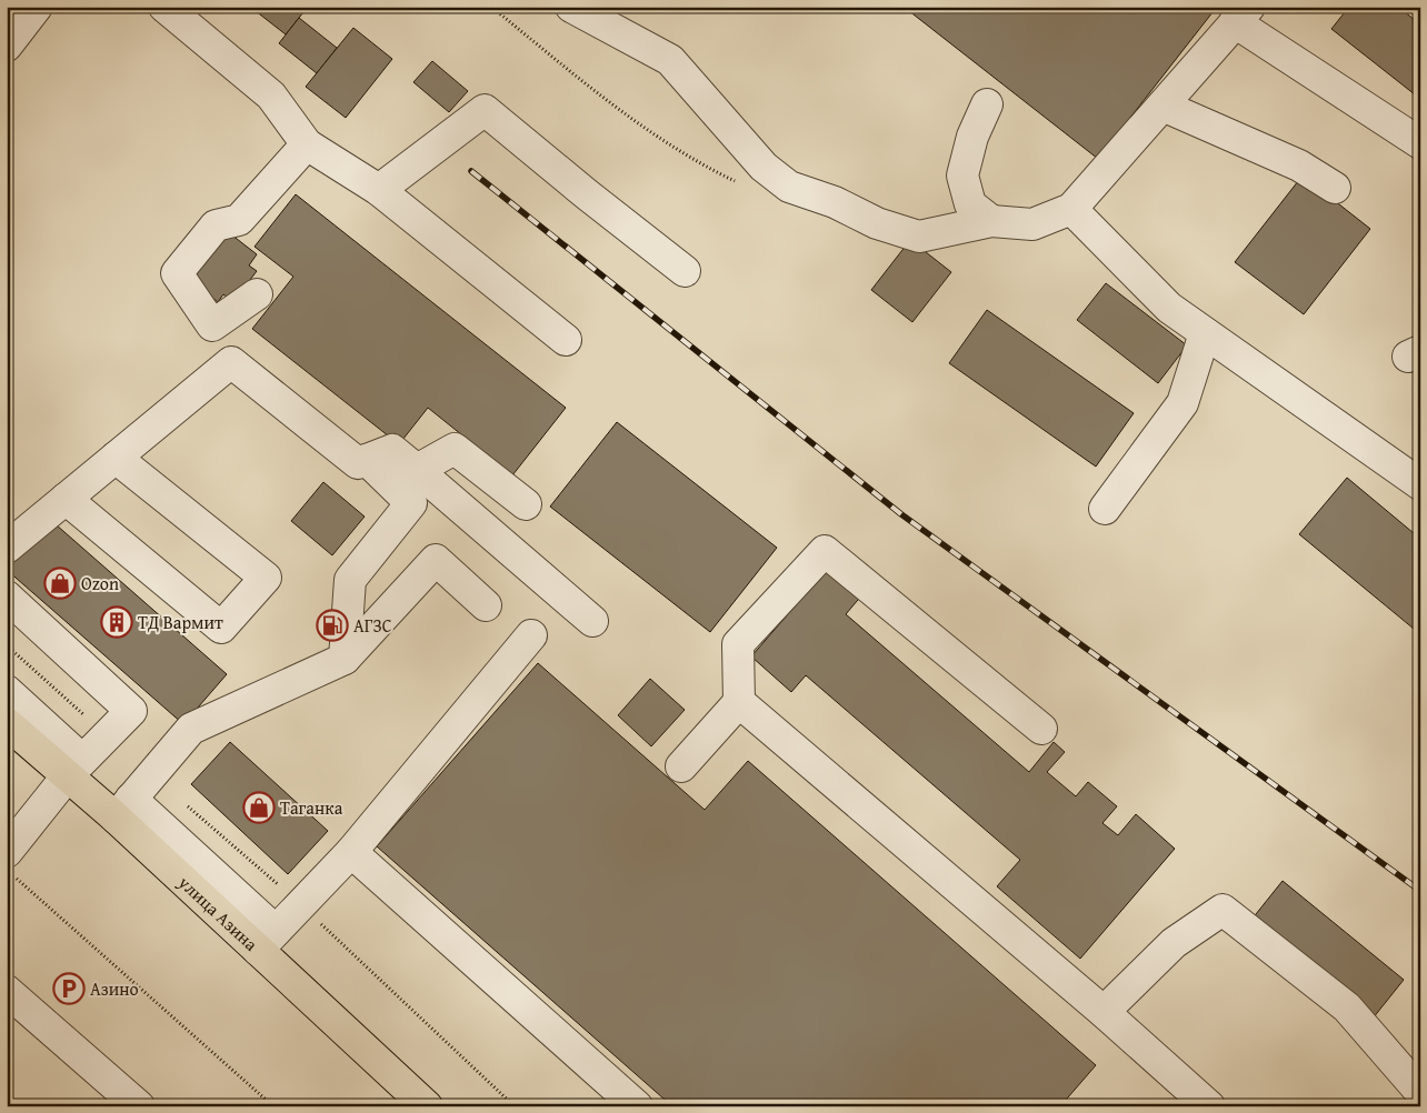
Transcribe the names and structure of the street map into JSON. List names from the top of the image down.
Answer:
{
  "streets": {
    "main road": ["улица Азина"]
  },
  "places": {
    "shop": ["Ozon", "Таганка"],
    "building": ["ТД Вармит"],
    "fuel station": ["АГЗС"],
    "parking": ["Азино"]
  }
}
